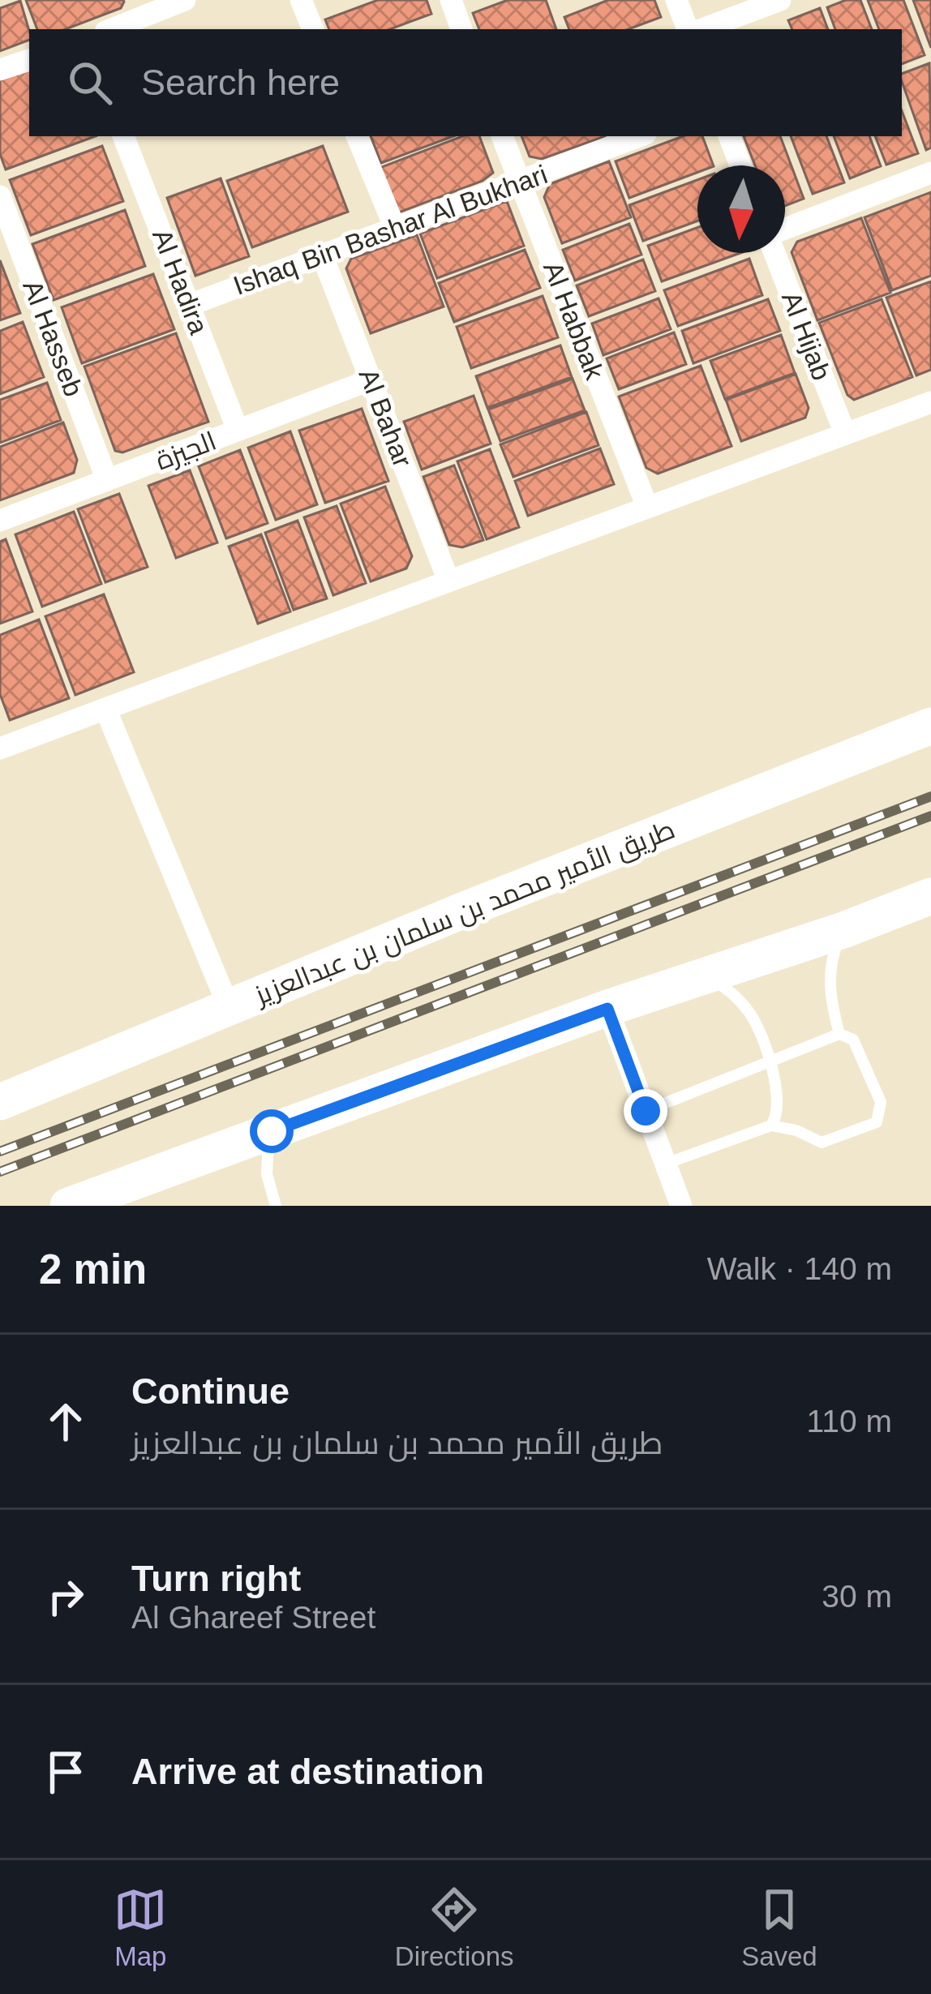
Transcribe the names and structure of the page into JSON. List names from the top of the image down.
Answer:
{
  "streets": {
    "main road": ["طريق الأمير محمد بن سلمان بن عبدالعزيز"],
    "street": [
      "Ishaq Bin Bashar Al Bukhari",
      "Al Hadira",
      "Al Habbak",
      "Al Hijab",
      "Al Hasseb",
      "Al Bahar",
      "الجيزة"
    ]
  },
  "crossings": [
    ["Ishaq Bin Bashar Al Bukhari", "Al Hadira"],
    ["Ishaq Bin Bashar Al Bukhari", "Al Habbak"],
    ["Ishaq Bin Bashar Al Bukhari", "Al Bahar"],
    ["Al Hadira", "الجيزة"],
    ["Al Hasseb", "الجيزة"],
    ["Al Bahar", "الجيزة"]
  ],
  "north": "bottom",
  "page": {
    "search": "Search here",
    "heading": ["2 min", "Walk · 140 m"],
    "list": [
      ["Continue", "طريق الأمير محمد بن سلمان بن عبدالعزيز", "110 m"],
      ["Turn right", "Al Ghareef Street", "30 m"],
      "Arrive at destination"
    ],
    "nav": ["Map", "Directions", "Saved"]
  }
}
